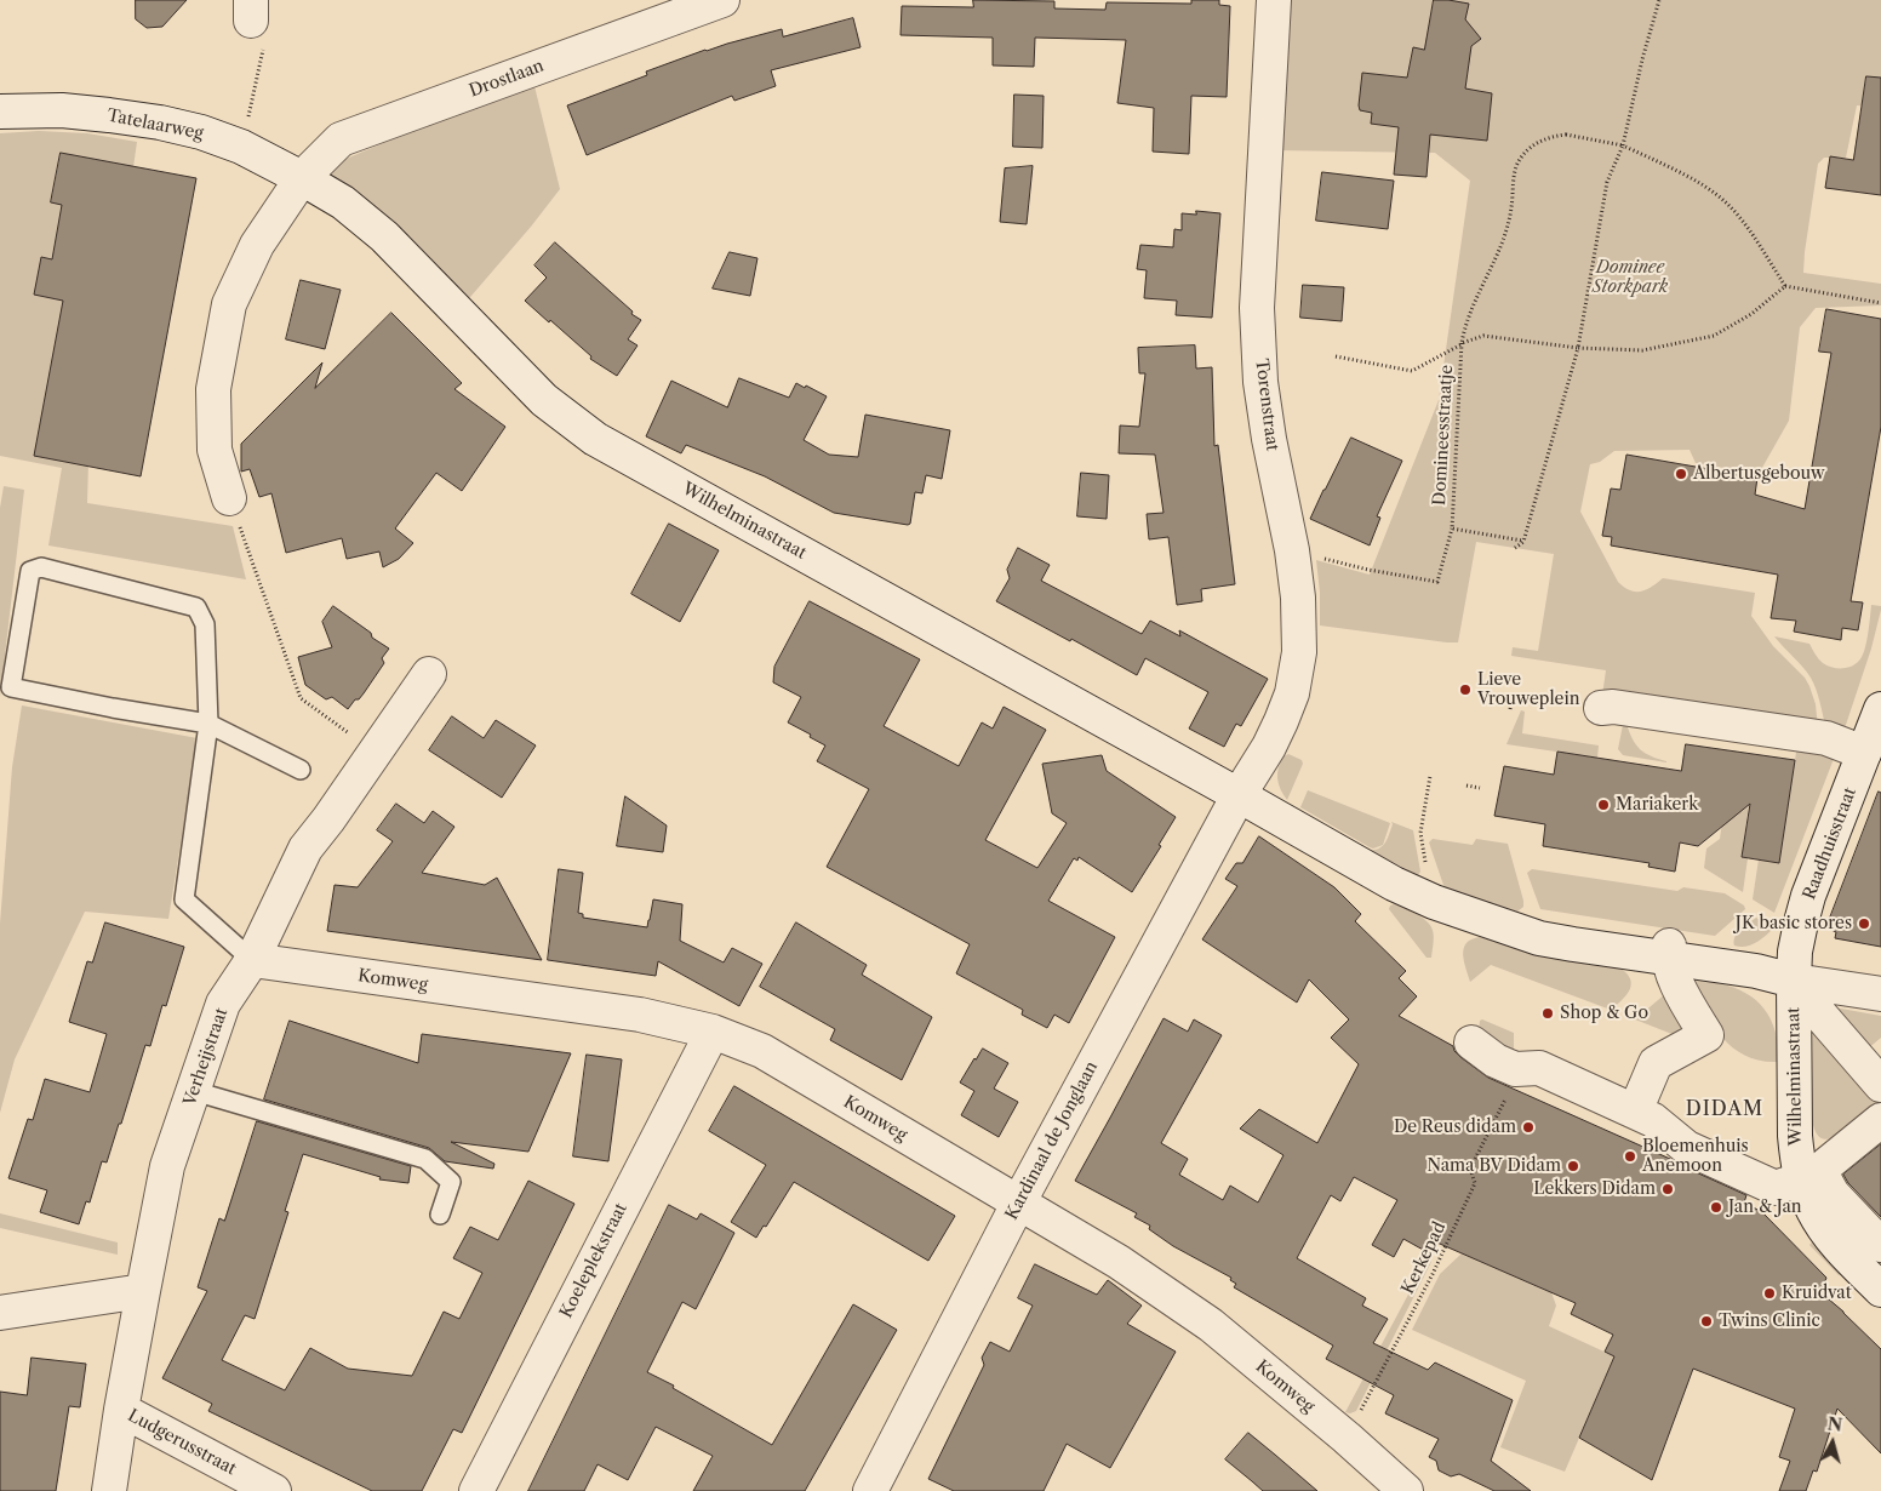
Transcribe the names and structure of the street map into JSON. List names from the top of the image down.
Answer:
{
  "streets": {
    "street": [
      "Drostlaan",
      "Tatelaarweg",
      "Torenstraat",
      "Wilhelminastraat",
      "Raadhuisstraat",
      "Komweg",
      "Verheijstraat",
      "Kardinaal de Jonglaan",
      "Koeleplekstraat",
      "Ludgerusstraat"
    ],
    "path": ["Domineesstraatje", "Kerkepad"]
  },
  "crossings": [
    ["Drostlaan", "Tatelaarweg"],
    ["Drostlaan", "Wilhelminastraat"],
    ["Tatelaarweg", "Wilhelminastraat"],
    ["Torenstraat", "Wilhelminastraat"],
    ["Torenstraat", "Kardinaal de Jonglaan"],
    ["Wilhelminastraat", "Raadhuisstraat"],
    ["Wilhelminastraat", "Kardinaal de Jonglaan"],
    ["Komweg", "Verheijstraat"],
    ["Komweg", "Kardinaal de Jonglaan"],
    ["Komweg", "Kerkepad"],
    ["Komweg", "Koeleplekstraat"],
    ["Verheijstraat", "Ludgerusstraat"]
  ],
  "districts": ["DIDAM"],
  "parks": ["Dominee Storkpark"],
  "places": [
    "Albertusgebouw",
    "Lieve Vrouweplein",
    "Mariakerk",
    "JK basic stores",
    "Shop & Go",
    "De Reus didam",
    "Bloemenhuis Anemoon",
    "Nama BV Didam",
    "Lekkers Didam",
    "Jan & Jan",
    "Kruidvat",
    "Twins Clinic"
  ],
  "north": "top"
}
